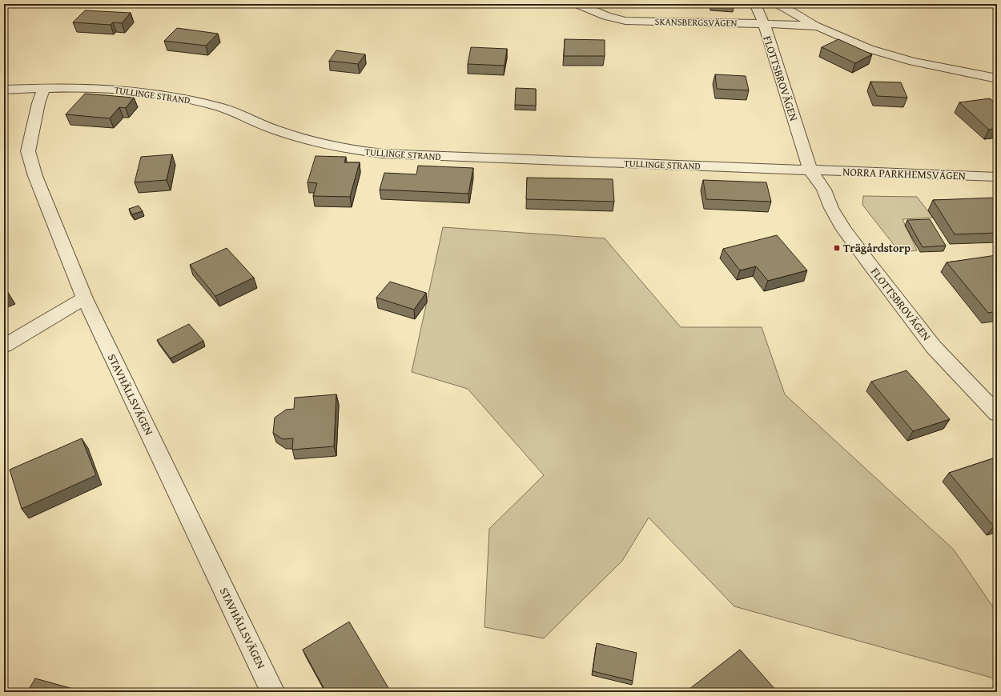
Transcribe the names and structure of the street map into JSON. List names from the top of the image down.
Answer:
{
  "streets": {
    "street": [
      "SKANSBERGSVÄGEN",
      "FLOTTSBROVÄGEN",
      "TULLINGE STRAND",
      "NORRA PARKHEMSVÄGEN",
      "STAVHÄLLSVÄGEN"
    ]
  },
  "crossings": [
    ["SKANSBERGSVÄGEN", "FLOTTSBROVÄGEN"],
    ["FLOTTSBROVÄGEN", "TULLINGE STRAND"],
    ["FLOTTSBROVÄGEN", "NORRA PARKHEMSVÄGEN"],
    ["TULLINGE STRAND", "NORRA PARKHEMSVÄGEN"],
    ["TULLINGE STRAND", "STAVHÄLLSVÄGEN"]
  ],
  "places": {
    "transit": ["Trägårdstorp"]
  }
}
